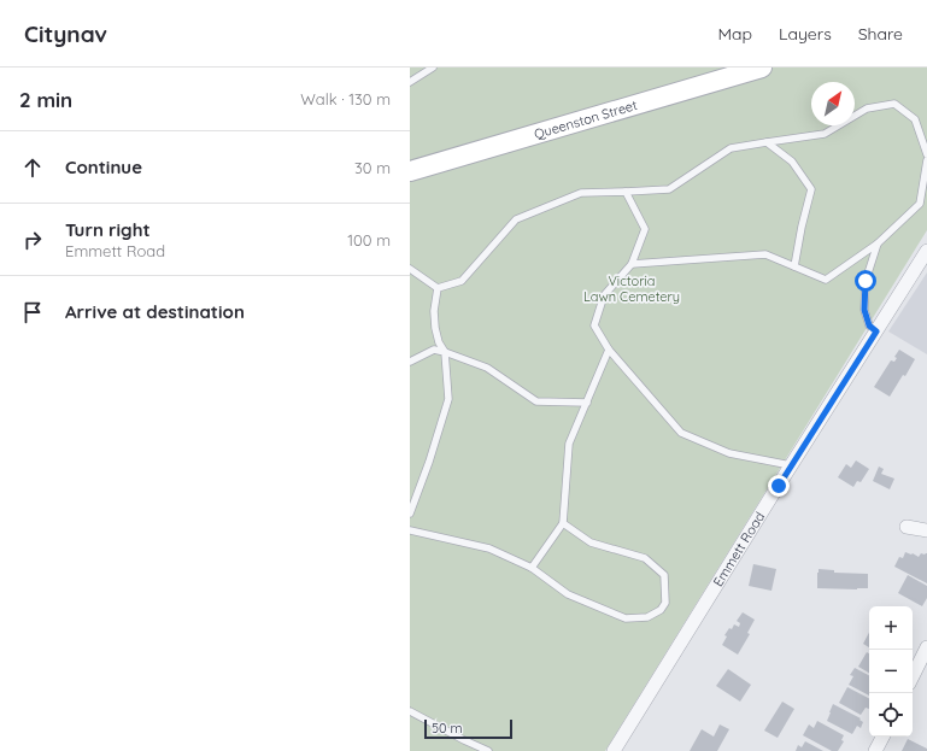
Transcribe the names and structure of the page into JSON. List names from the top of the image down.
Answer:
{
  "streets": {
    "main road": ["Queenston Street"],
    "street": ["Emmett Road"]
  },
  "parks": ["Victoria Lawn Cemetery"],
  "scale_bar": "50 m",
  "north": "top right",
  "page": {
    "header": "Citynav",
    "nav": ["Map", "Layers", "Share"],
    "heading": ["2 min", "Walk · 130 m"],
    "list": [
      ["Continue", "30 m"],
      ["Turn right", "Emmett Road", "100 m"],
      "Arrive at destination"
    ],
    "map_buttons": ["+", "−"],
    "scale": "50 m"
  }
}
